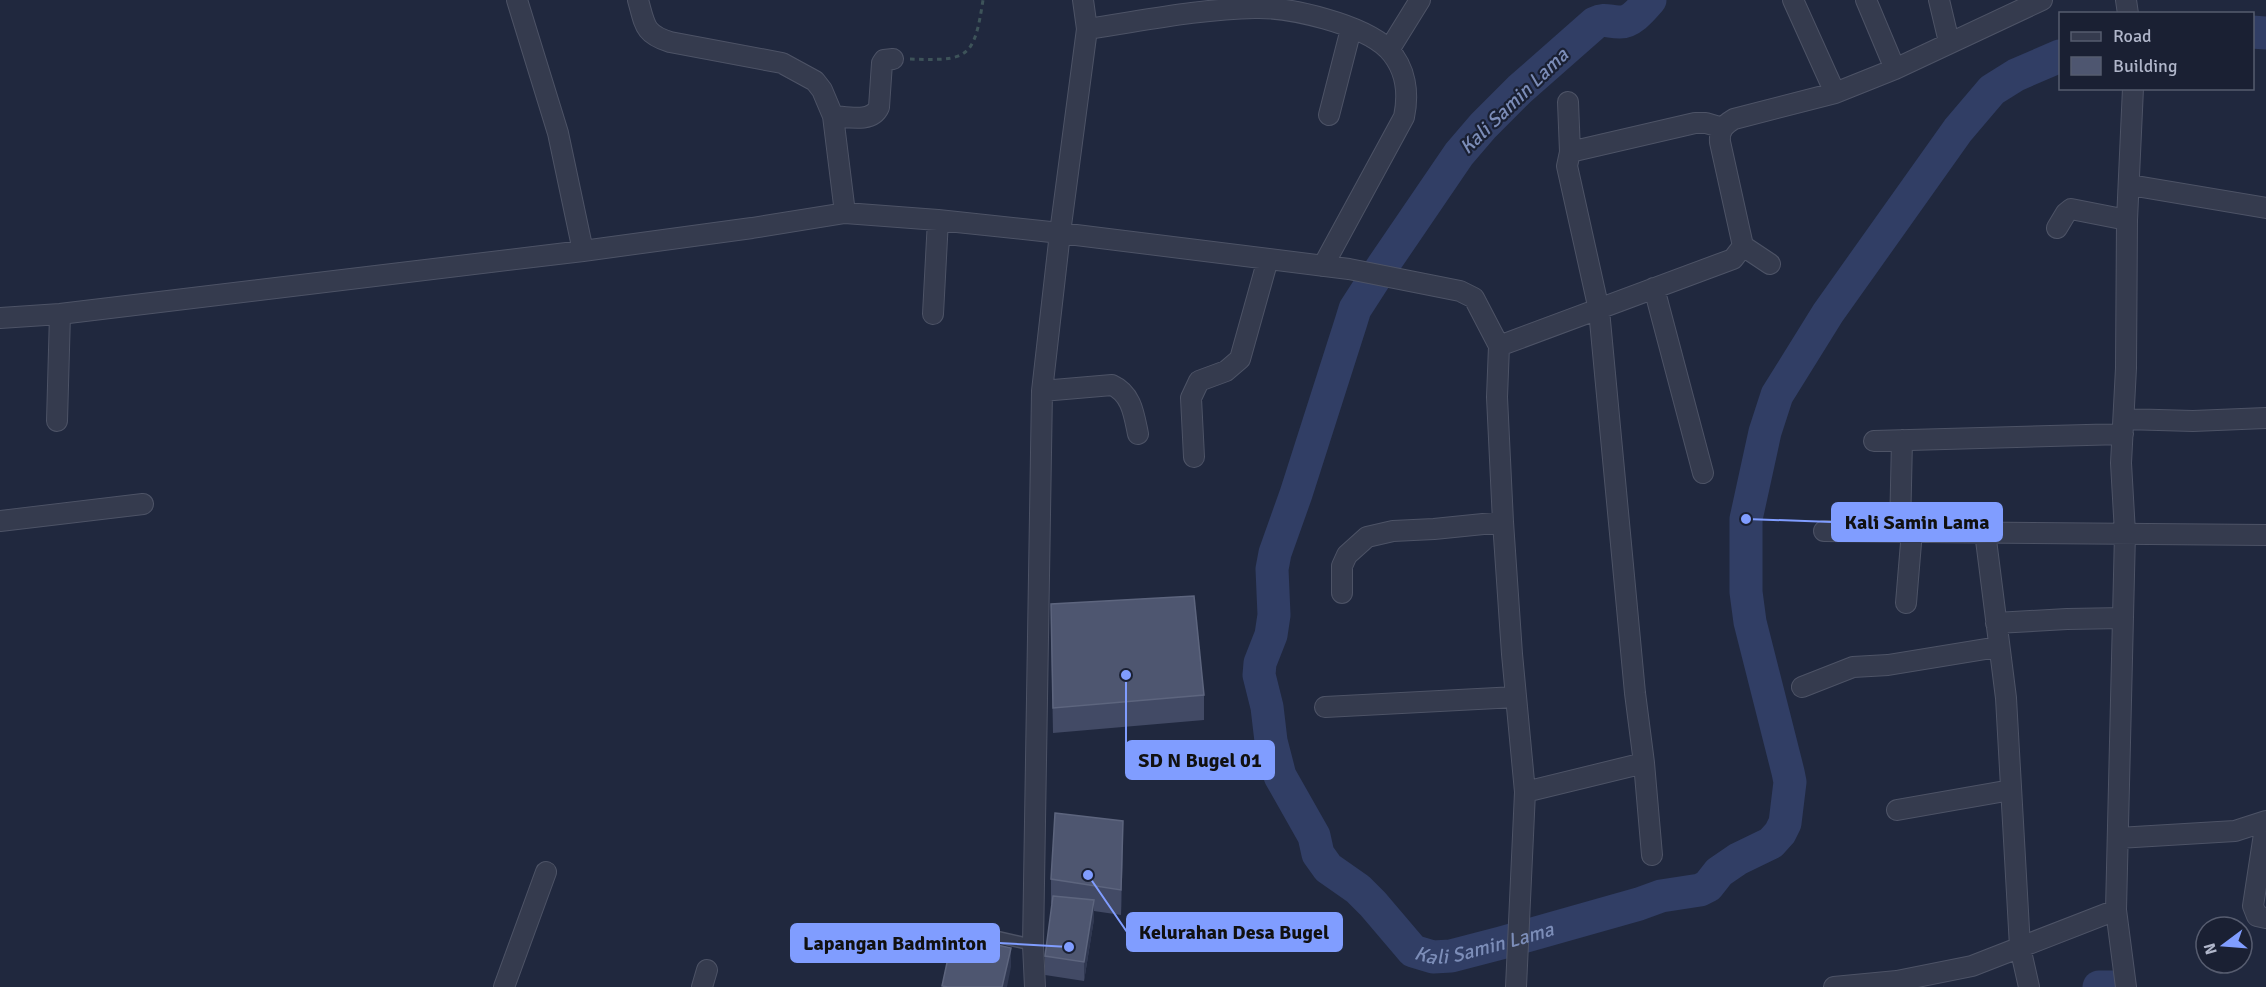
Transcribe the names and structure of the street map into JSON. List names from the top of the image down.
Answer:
{
  "water": ["Kali Samin Lama"],
  "places": [
    "Kali Samin Lama",
    "SD N Bugel 01",
    "Kelurahan Desa Bugel",
    "Lapangan Badminton"
  ],
  "legend": ["Road", "Building"],
  "north": "left"
}
